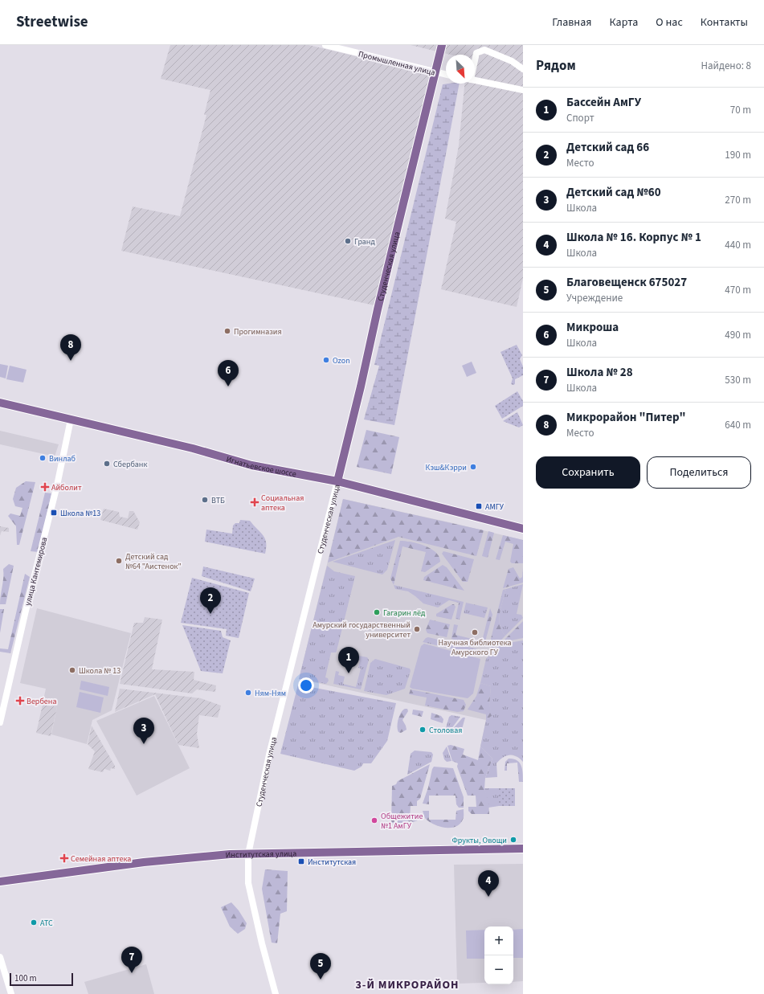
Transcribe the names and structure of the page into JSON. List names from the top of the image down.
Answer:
{
  "streets": {
    "main road": ["Студенческая улица", "Игнатьевское шоссе", "Институтская улица"],
    "street": ["Промышленная улица", "улица Кантемирова"]
  },
  "crossings": [
    ["Промышленная улица", "Студенческая улица"],
    ["Студенческая улица", "Игнатьевское шоссе"],
    ["Студенческая улица", "Институтская улица"],
    ["Игнатьевское шоссе", "улица Кантемирова"]
  ],
  "districts": ["3-Й МИКРОРАЙОН"],
  "places": {
    "other": [
      "Гранд",
      "Прогимназия",
      "Ozon",
      "Винлаб",
      "Сбербанк",
      "Кэш&Кэрри",
      "ВТБ",
      "Детский сад №64 \"Аистенок\"",
      "Гагарин лёд",
      "Амурский государственный университет",
      "Научная библиотека Амурского ГУ",
      "Школа № 13",
      "Ням-Ням",
      "Столовая",
      "Общежитие №1 АмГУ",
      "Фрукты, Овощи",
      "АТС"
    ],
    "health": [
      "Айболит",
      "Социальная аптека",
      "Вербена",
      "Семейная аптека"
    ],
    "transit": ["АМГУ", "Школа №13", "Институтская"]
  },
  "scale_bar": "100 m",
  "north": "bottom right",
  "page": {
    "header": "Streetwise",
    "nav": [
      "Главная",
      "Карта",
      "О нас",
      "Контакты"
    ],
    "heading": ["Рядом", "Найдено: 8"],
    "list": [
      {
        "mark": "1",
        "name": "Бассейн АмГУ",
        "note": "Спорт",
        "value": "70 m"
      },
      {
        "mark": "2",
        "name": "Детский сад 66",
        "note": "Место",
        "value": "190 m"
      },
      {
        "mark": "3",
        "name": "Детский сад №60",
        "note": "Школа",
        "value": "270 m"
      },
      {
        "mark": "4",
        "name": "Школа № 16. Корпус № 1",
        "note": "Школа",
        "value": "440 m"
      },
      {
        "mark": "5",
        "name": "Благовещенск 675027",
        "note": "Учреждение",
        "value": "470 m"
      },
      {
        "mark": "6",
        "name": "Микроша",
        "note": "Школа",
        "value": "490 m"
      },
      {
        "mark": "7",
        "name": "Школа № 28",
        "note": "Школа",
        "value": "530 m"
      },
      {
        "mark": "8",
        "name": "Микрорайон \"Питер\"",
        "note": "Место",
        "value": "640 m"
      }
    ],
    "pins": [
      "8",
      "6",
      "2",
      "1",
      "3",
      "4",
      "7",
      "5"
    ],
    "buttons": ["Сохранить", "Поделиться"],
    "map_buttons": ["+", "−"],
    "scale": "100 m"
  }
}
